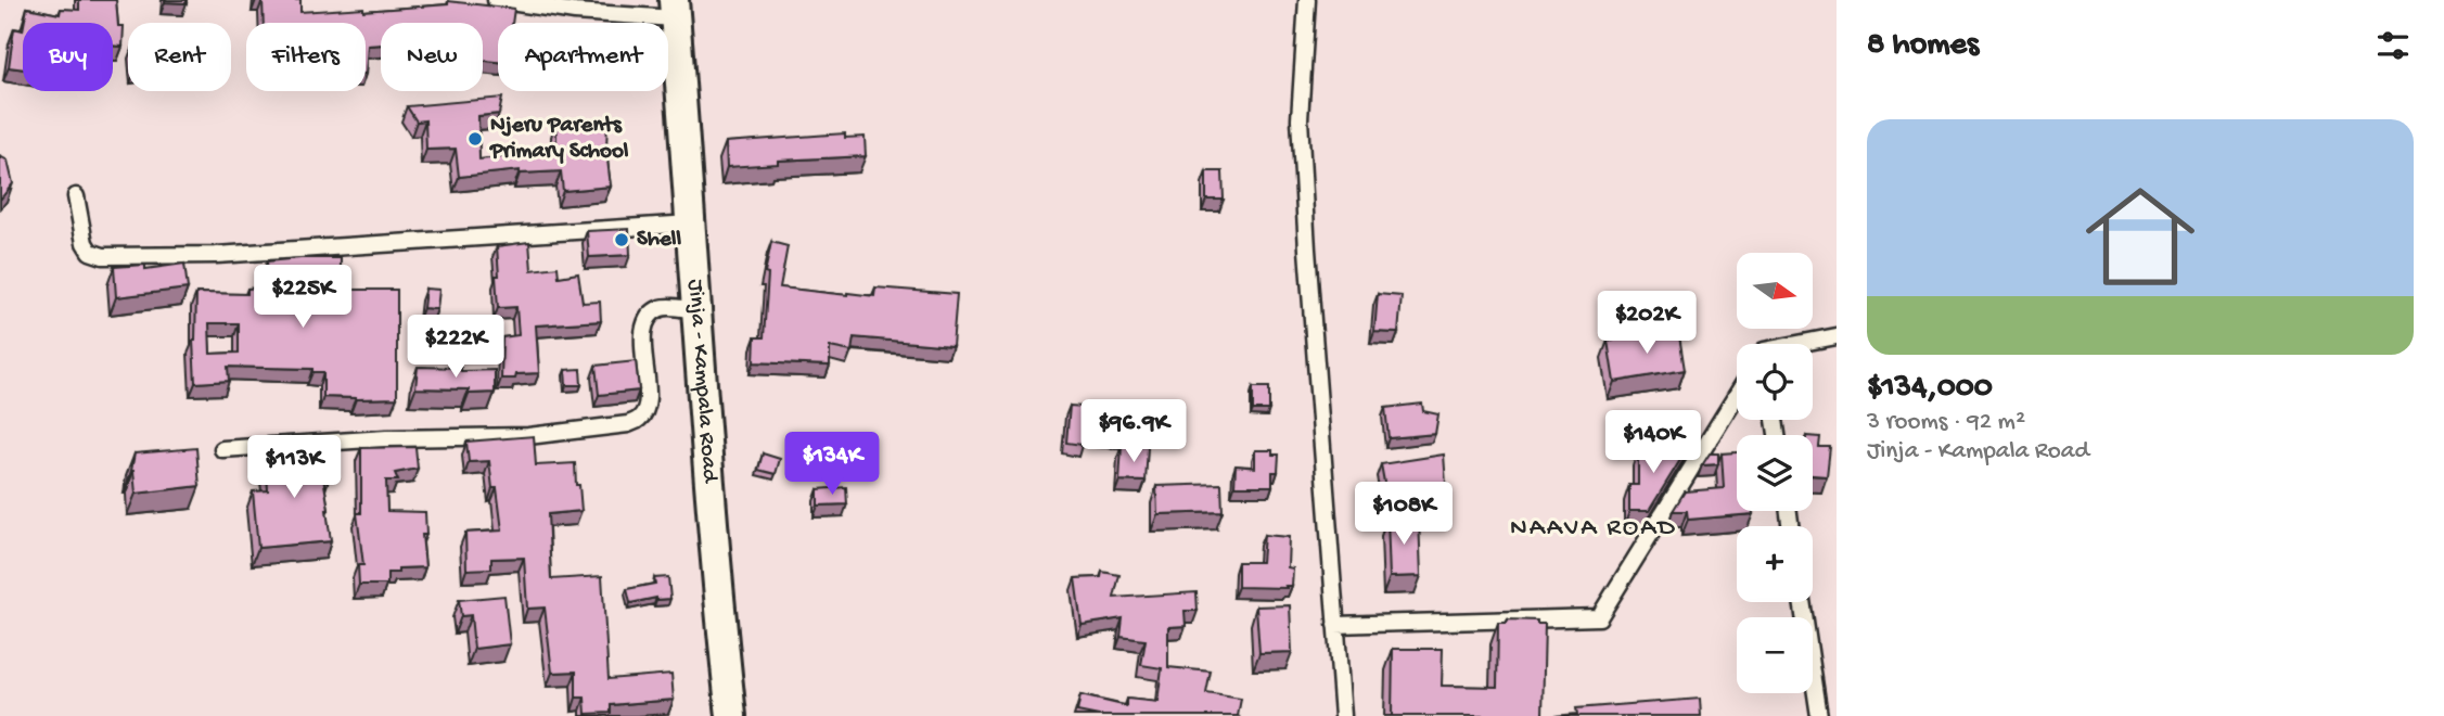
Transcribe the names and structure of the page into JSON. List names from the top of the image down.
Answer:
{
  "streets": {
    "highway": ["Jinja - Kampala Road"]
  },
  "districts": ["NAAVA ROAD"],
  "places": ["Njeru Parents Primary School", "Shell"],
  "north": "right",
  "page": {
    "heading": "8 homes",
    "chip": [
      "Buy",
      "Rent",
      "Filters",
      "New",
      "Apartment"
    ],
    "list": [
      {
        "name": "$134,000",
        "note": "3 rooms · 92 m² · Jinja - Kampala Road"
      }
    ],
    "map_buttons": ["+", "−"],
    "price": [
      "$225K",
      "$202K",
      "$222K",
      "$96.9K",
      "$140K",
      "$134K",
      "$113K",
      "$108K"
    ]
  }
}
